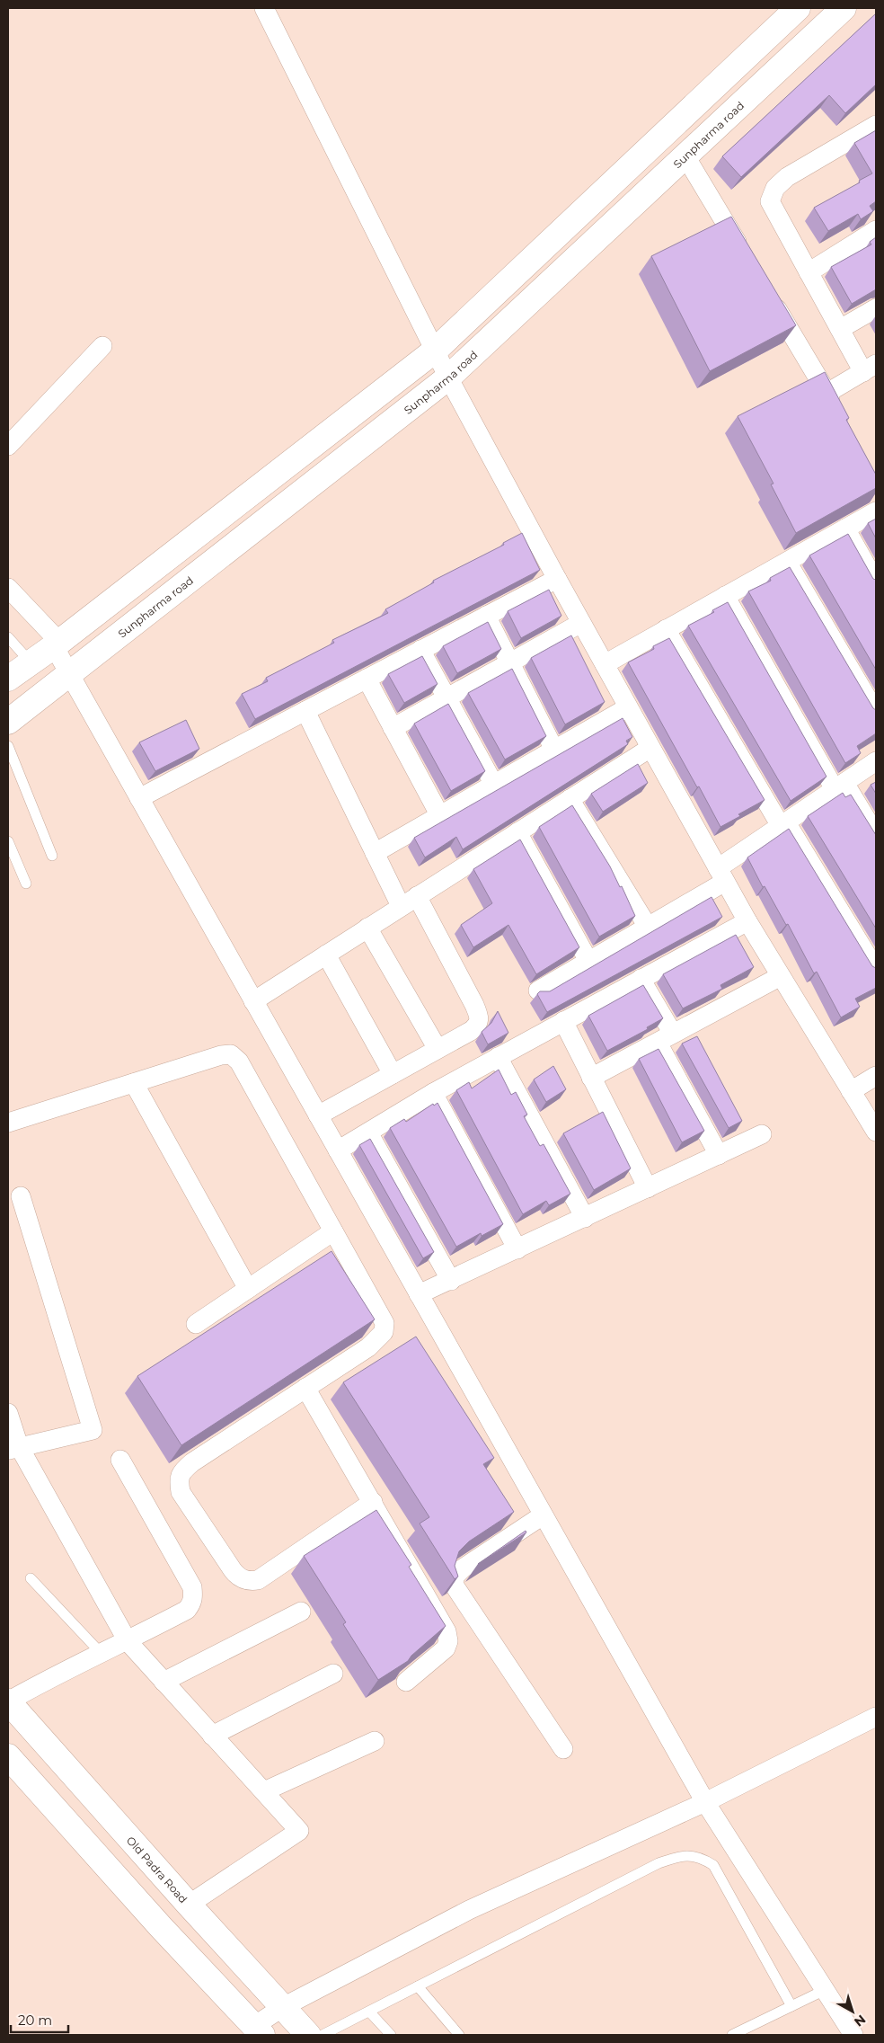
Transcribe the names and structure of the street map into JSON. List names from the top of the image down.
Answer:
{
  "streets": {
    "street": ["Sunpharma road", "Old Padra Road"]
  },
  "scale_bar": "20 m",
  "north": "bottom right"
}
